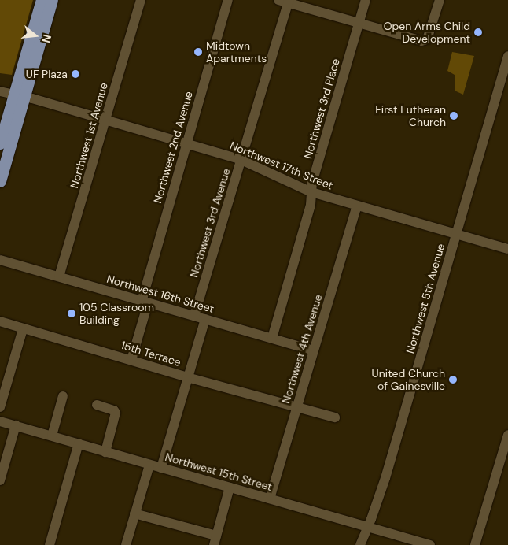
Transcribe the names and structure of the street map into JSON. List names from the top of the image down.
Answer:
{
  "streets": {
    "street": [
      "Northwest 3rd Place",
      "Northwest 1st Avenue",
      "Northwest 2nd Avenue",
      "Northwest 17th Street",
      "Northwest 3rd Avenue",
      "Northwest 16th Street",
      "Northwest 5th Avenue",
      "Northwest 4th Avenue",
      "15th Terrace",
      "Northwest 15th Street"
    ]
  },
  "crossings": [
    ["Northwest 3rd Place", "Northwest 17th Street"],
    ["Northwest 3rd Place", "Northwest 16th Street"],
    ["Northwest 1st Avenue", "Northwest 17th Street"],
    ["Northwest 1st Avenue", "Northwest 16th Street"],
    ["Northwest 2nd Avenue", "Northwest 17th Street"],
    ["Northwest 2nd Avenue", "Northwest 16th Street"],
    ["Northwest 2nd Avenue", "15th Terrace"],
    ["Northwest 17th Street", "Northwest 3rd Avenue"],
    ["Northwest 17th Street", "Northwest 5th Avenue"],
    ["Northwest 17th Street", "Northwest 4th Avenue"],
    ["Northwest 3rd Avenue", "Northwest 16th Street"],
    ["Northwest 16th Street", "Northwest 4th Avenue"],
    ["Northwest 5th Avenue", "Northwest 15th Street"],
    ["Northwest 4th Avenue", "15th Terrace"],
    ["Northwest 4th Avenue", "Northwest 15th Street"]
  ],
  "places": [
    "Open Arms Child Development",
    "Midtown Apartments",
    "UF Plaza",
    "First Lutheran Church",
    "105 Classroom Building",
    "United Church of Gainesville"
  ],
  "north": "right"
}
